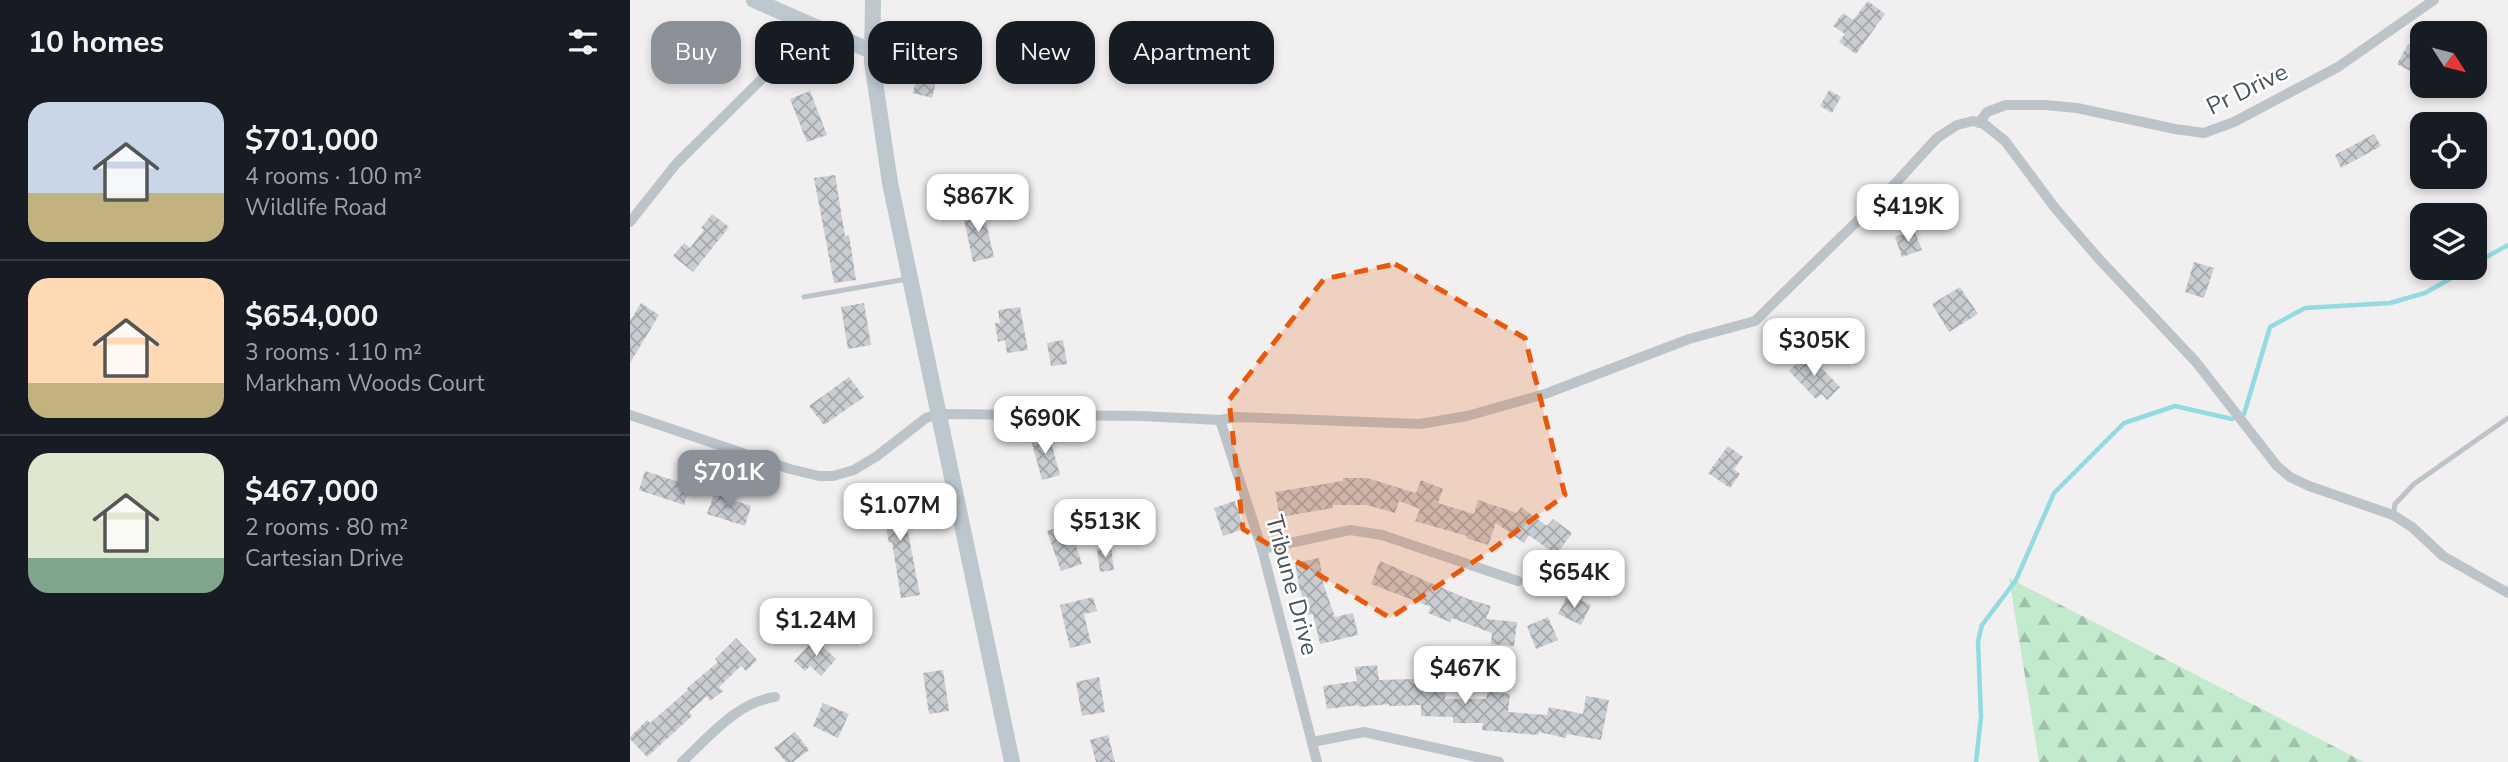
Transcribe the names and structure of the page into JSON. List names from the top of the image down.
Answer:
{
  "streets": {
    "street": ["Pr Drive", "Tribune Drive"]
  },
  "crossings": [
    ["Pr Drive", "Tribune Drive"]
  ],
  "north": "bottom right",
  "page": {
    "heading": "10 homes",
    "chip": [
      "Buy",
      "Rent",
      "Filters",
      "New",
      "Apartment"
    ],
    "list": [
      {
        "name": "$701,000",
        "note": "4 rooms · 100 m² · Wildlife Road"
      },
      {
        "name": "$654,000",
        "note": "3 rooms · 110 m² · Markham Woods Court"
      },
      {
        "name": "$467,000",
        "note": "2 rooms · 80 m² · Cartesian Drive"
      }
    ],
    "price": [
      "$867K",
      "$419K",
      "$305K",
      "$690K",
      "$701K",
      "$1.07M",
      "$513K",
      "$654K",
      "$1.24M",
      "$467K"
    ]
  }
}
